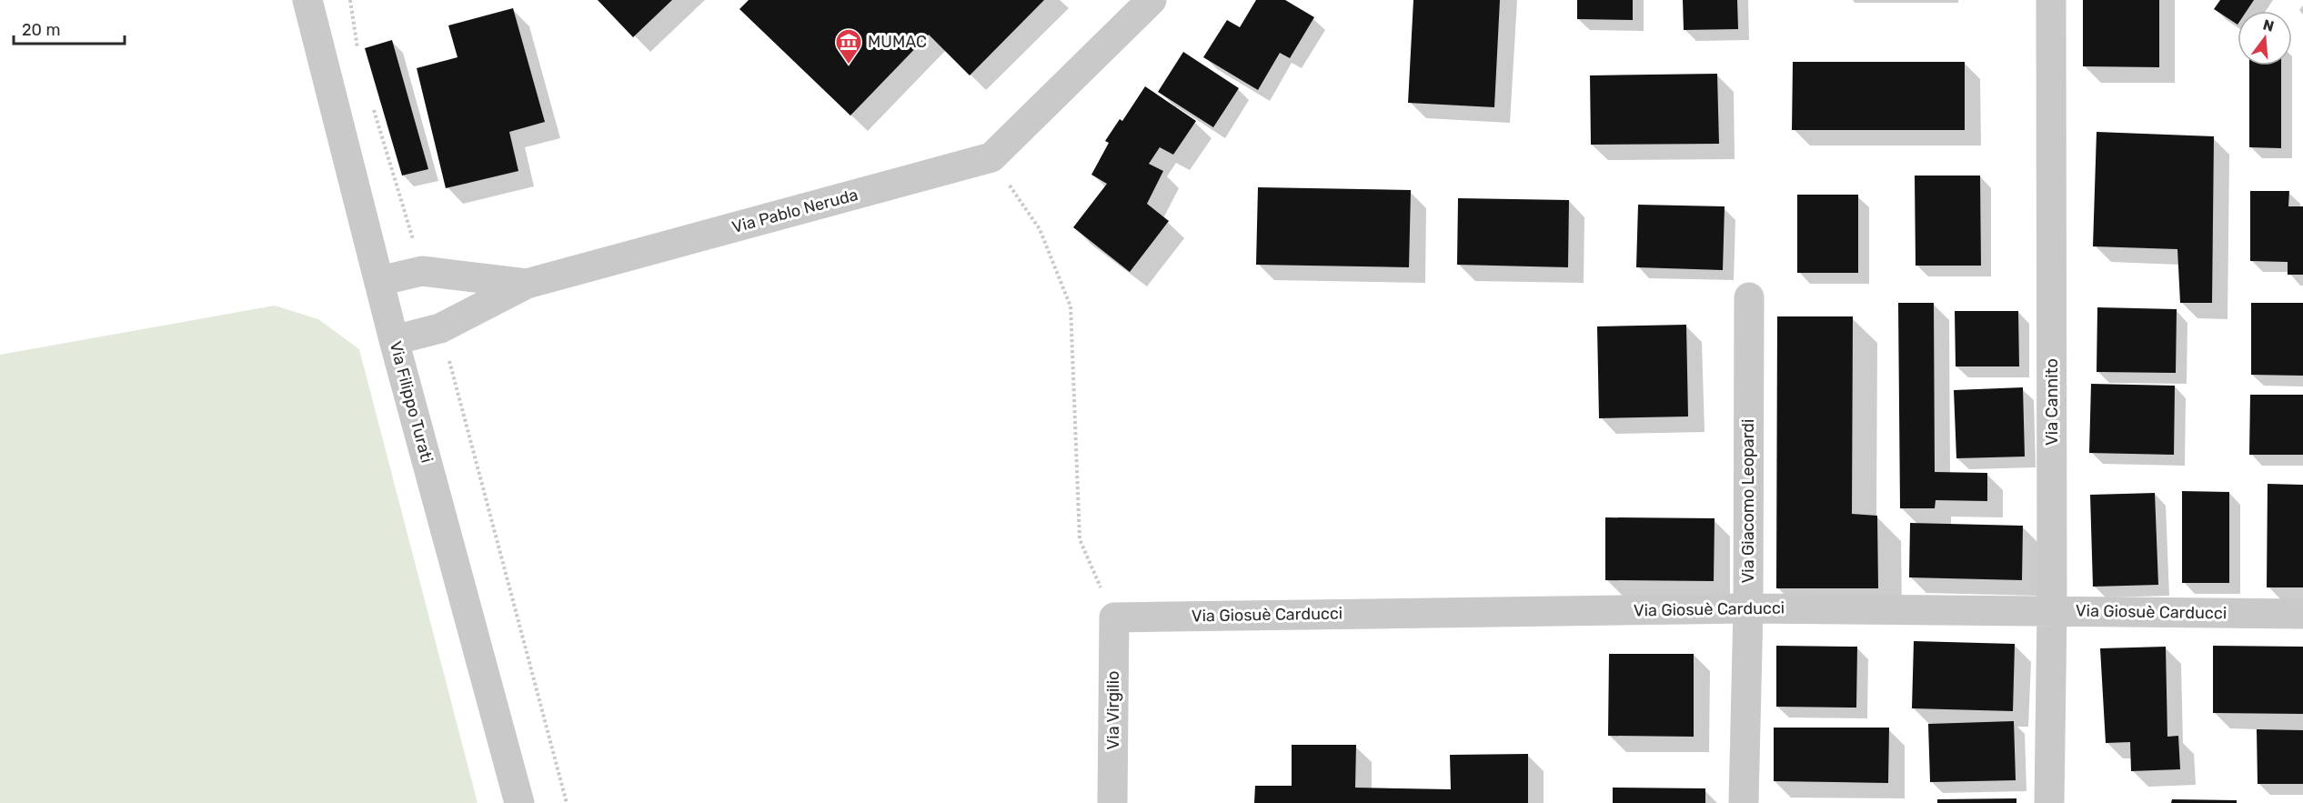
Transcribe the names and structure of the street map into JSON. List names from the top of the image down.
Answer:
{
  "streets": {
    "street": [
      "Via Pablo Neruda",
      "Via Filippo Turati",
      "Via Cannito",
      "Via Giacomo Leopardi",
      "Via Giosuè Carducci",
      "Via Virgilio"
    ]
  },
  "crossings": [
    ["Via Pablo Neruda", "Via Filippo Turati"],
    ["Via Cannito", "Via Giosuè Carducci"],
    ["Via Giacomo Leopardi", "Via Giosuè Carducci"],
    ["Via Giosuè Carducci", "Via Virgilio"]
  ],
  "places": {
    "museum": ["MUMAC"]
  },
  "scale_bar": "20 m",
  "north": "top"
}
